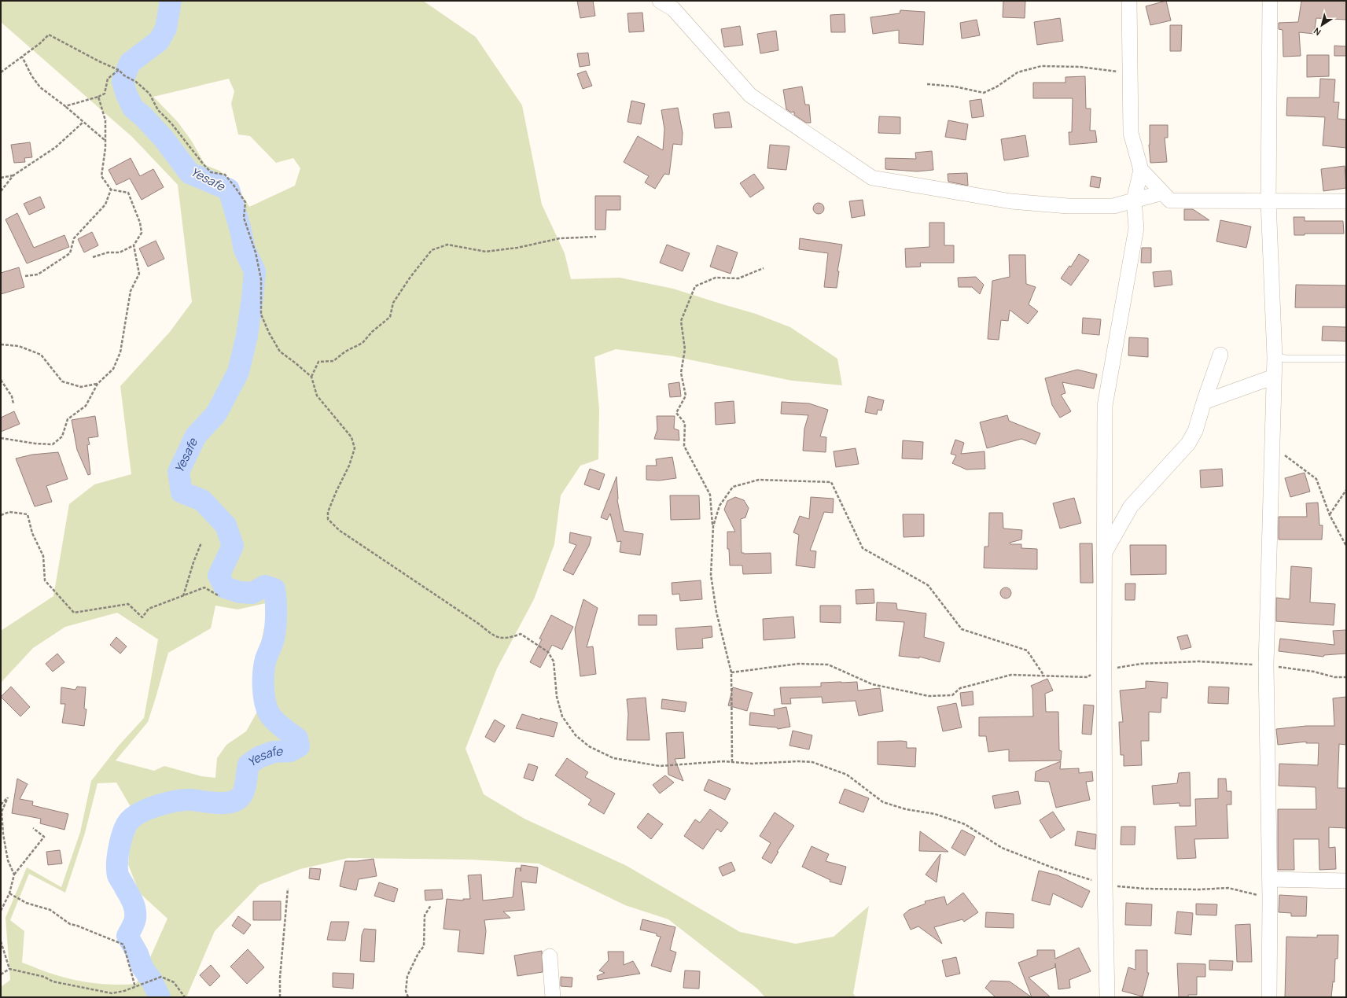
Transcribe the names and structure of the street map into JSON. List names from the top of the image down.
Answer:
{
  "water": ["Yesafe"],
  "north": "bottom left"
}
